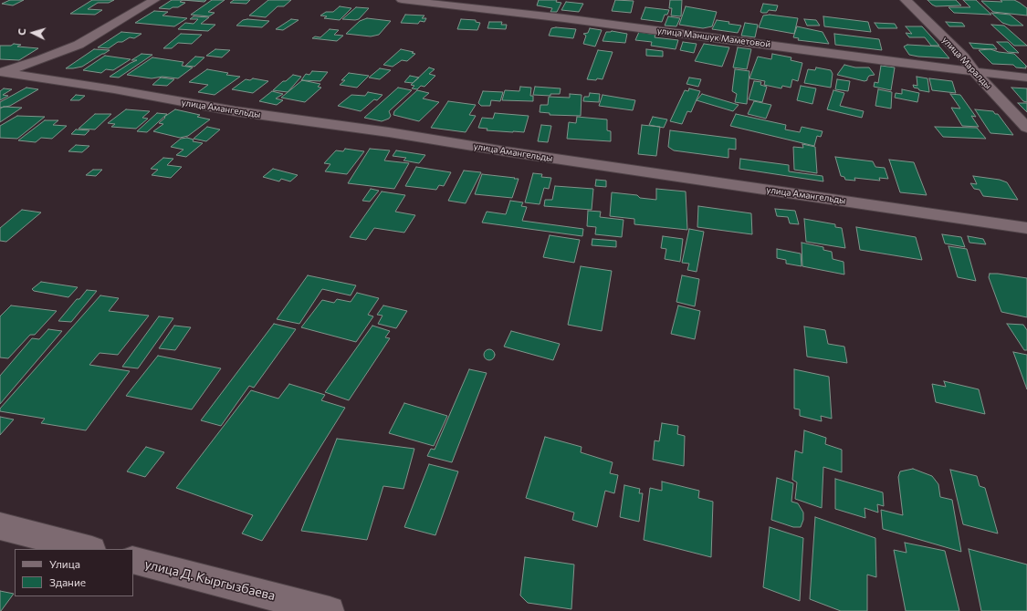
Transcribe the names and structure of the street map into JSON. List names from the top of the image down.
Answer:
{
  "streets": {
    "street": [
      "улица Маншук Маметовой",
      "улица Маралды",
      "улица Амангельды",
      "улица Д. Кыргызбаева"
    ]
  },
  "crossings": [
    ["улица Маншук Маметовой", "улица Маралды"]
  ],
  "legend": ["Улица", "Здание"],
  "north": "left"
}
